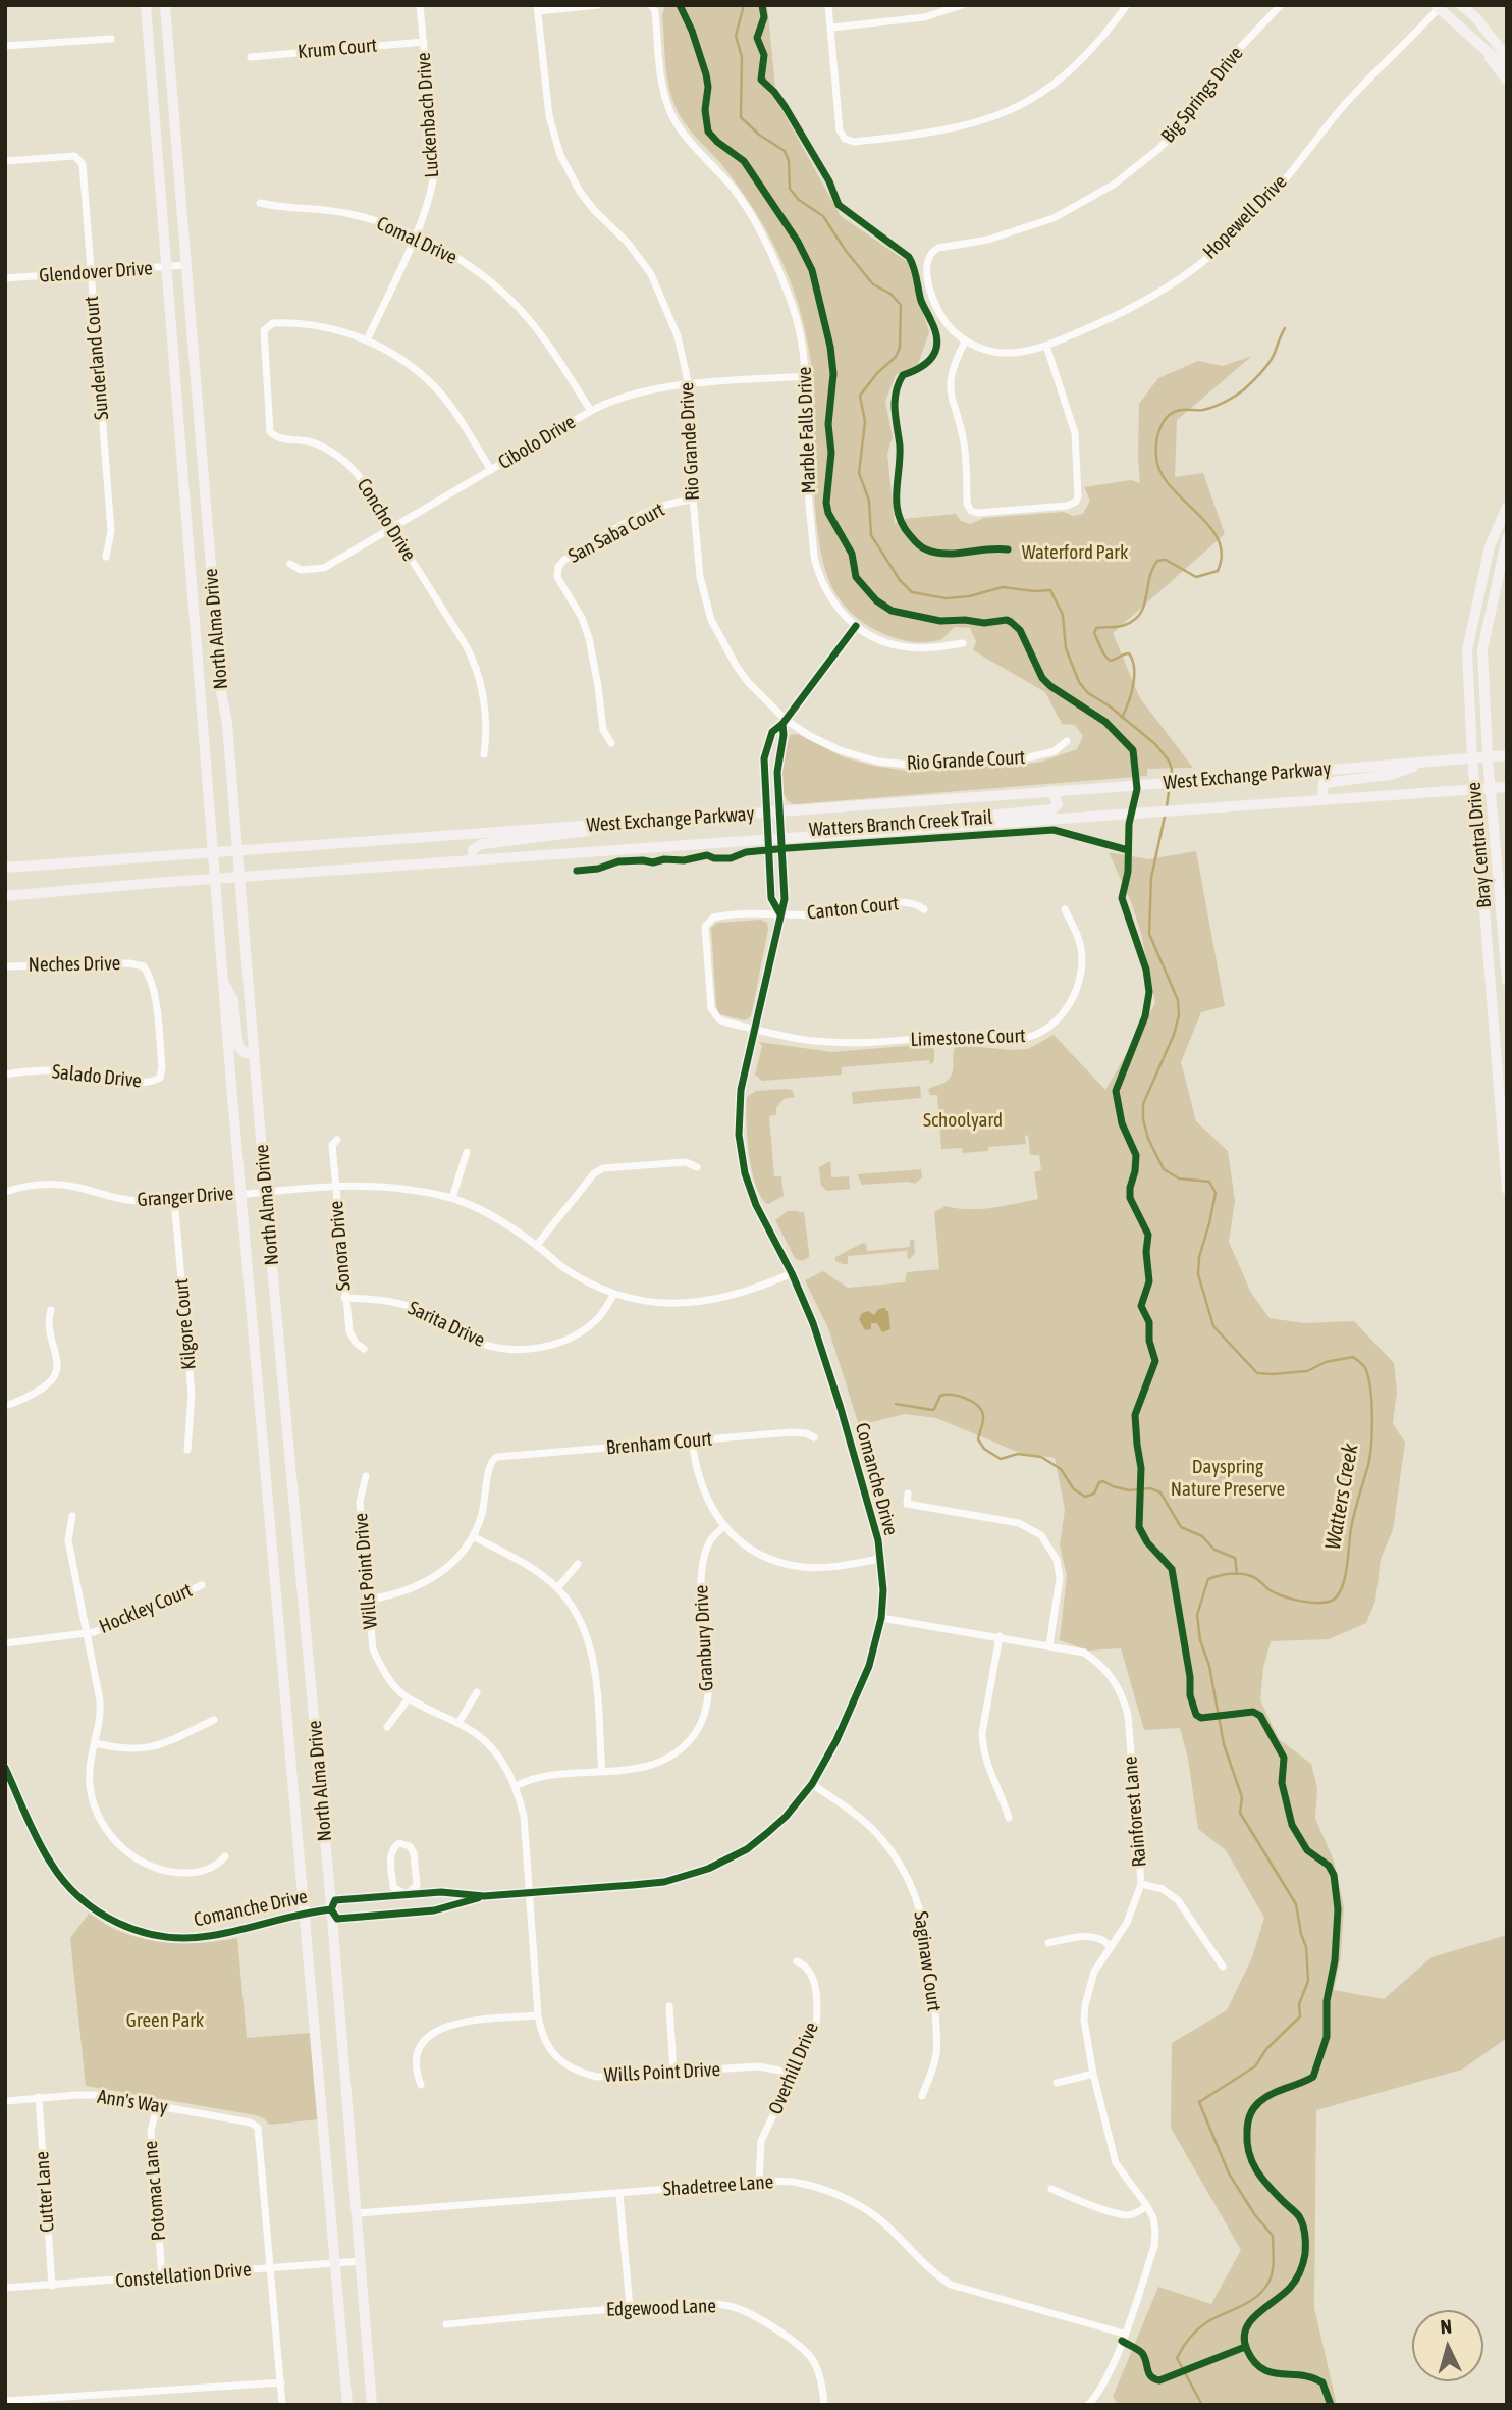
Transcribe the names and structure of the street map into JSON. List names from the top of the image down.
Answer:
{
  "streets": {
    "main road": [
      "North Alma Drive",
      "West Exchange Parkway",
      "Bray Central Drive",
      "Comanche Drive"
    ],
    "street": [
      "Krum Court",
      "Big Springs Drive",
      "Luckenbach Drive",
      "Hopewell Drive",
      "Comal Drive",
      "Glendover Drive",
      "Sunderland Court",
      "Marble Falls Drive",
      "Rio Grande Drive",
      "Cibolo Drive",
      "Concho Drive",
      "San Saba Court",
      "Rio Grande Court",
      "Canton Court",
      "Neches Drive",
      "Limestone Court",
      "Salado Drive",
      "Granger Drive",
      "Sonora Drive",
      "Kilgore Court",
      "Sarita Drive",
      "Brenham Court",
      "Wills Point Drive",
      "Hockley Court",
      "Granbury Drive",
      "Rainforest Lane",
      "Saginaw Court",
      "Overhill Drive",
      "Ann's Way",
      "Shadetree Lane",
      "Potomac Lane",
      "Cutter Lane",
      "Constellation Drive",
      "Edgewood Lane"
    ],
    "cycle path": ["Watters Branch Creek Trail"]
  },
  "crossings": [
    ["Krum Court", "Luckenbach Drive"],
    ["Big Springs Drive", "Hopewell Drive"],
    ["Luckenbach Drive", "Comal Drive"],
    ["Luckenbach Drive", "Concho Drive"],
    ["Comal Drive", "Cibolo Drive"],
    ["Glendover Drive", "Sunderland Court"],
    ["Glendover Drive", "North Alma Drive"],
    ["Marble Falls Drive", "Cibolo Drive"],
    ["Marble Falls Drive", "Comanche Drive"],
    ["Rio Grande Drive", "Cibolo Drive"],
    ["Rio Grande Drive", "San Saba Court"],
    ["Rio Grande Drive", "Rio Grande Court"],
    ["Rio Grande Drive", "Comanche Drive"],
    ["Cibolo Drive", "Concho Drive"],
    ["North Alma Drive", "West Exchange Parkway"],
    ["North Alma Drive", "Granger Drive"],
    ["North Alma Drive", "Comanche Drive"],
    ["North Alma Drive", "Shadetree Lane"],
    ["North Alma Drive", "Constellation Drive"],
    ["Rio Grande Court", "Comanche Drive"],
    ["West Exchange Parkway", "Bray Central Drive"],
    ["West Exchange Parkway", "Comanche Drive"],
    ["Canton Court", "Limestone Court"],
    ["Canton Court", "Comanche Drive"],
    ["Neches Drive", "Salado Drive"],
    ["Limestone Court", "Comanche Drive"],
    ["Granger Drive", "Sonora Drive"],
    ["Granger Drive", "Kilgore Court"],
    ["Granger Drive", "Sarita Drive"],
    ["Granger Drive", "Comanche Drive"],
    ["Sonora Drive", "Sarita Drive"],
    ["Comanche Drive", "Wills Point Drive"],
    ["Comanche Drive", "Rainforest Lane"],
    ["Comanche Drive", "Saginaw Court"],
    ["Wills Point Drive", "Granbury Drive"],
    ["Wills Point Drive", "Overhill Drive"],
    ["Rainforest Lane", "Shadetree Lane"],
    ["Overhill Drive", "Shadetree Lane"],
    ["Ann's Way", "Potomac Lane"],
    ["Ann's Way", "Cutter Lane"],
    ["Ann's Way", "Constellation Drive"],
    ["Potomac Lane", "Constellation Drive"],
    ["Cutter Lane", "Constellation Drive"]
  ],
  "water": ["Watters Creek"],
  "parks": [
    "Waterford Park",
    "Schoolyard",
    "Dayspring Nature Preserve",
    "Green Park"
  ],
  "north": "top"
}
